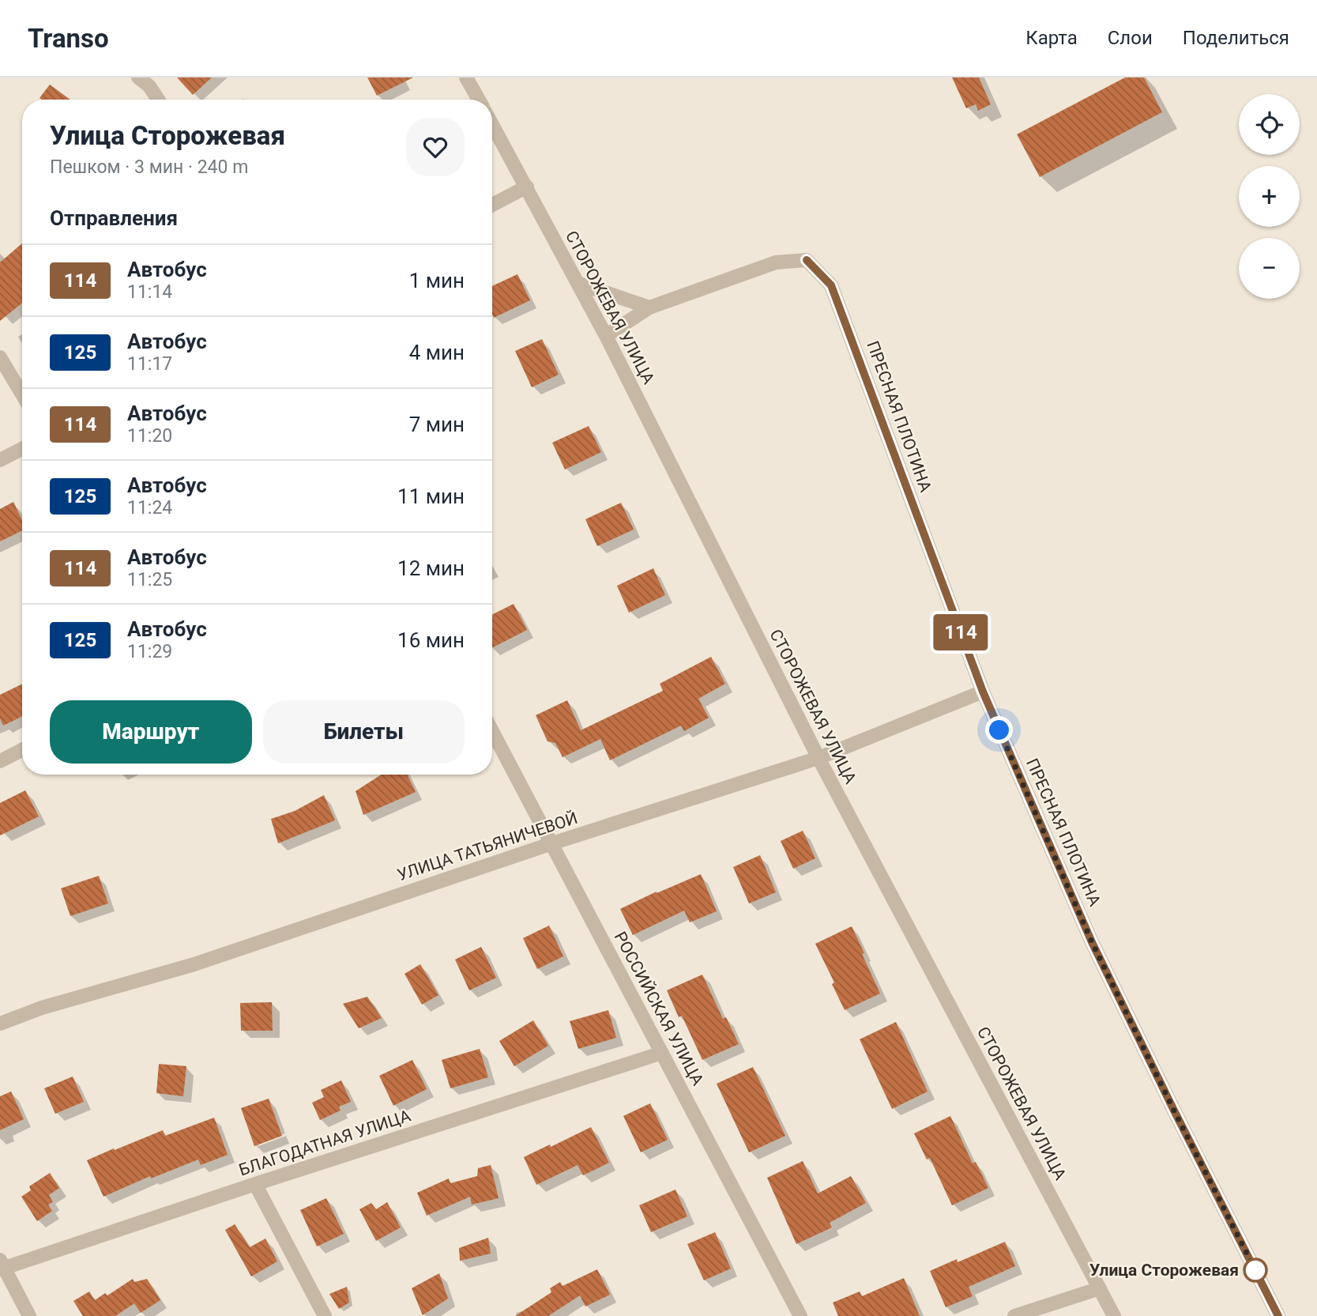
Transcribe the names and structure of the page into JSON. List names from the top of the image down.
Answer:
{
  "streets": {
    "street": [
      "СТОРОЖЕВАЯ УЛИЦА",
      "ПРЕСНАЯ ПЛОТИНА",
      "УЛИЦА ТАТЬЯНИЧЕВОЙ",
      "РОССИЙСКАЯ УЛИЦА",
      "БЛАГОДАТНАЯ УЛИЦА"
    ]
  },
  "crossings": [
    ["СТОРОЖЕВАЯ УЛИЦА", "УЛИЦА ТАТЬЯНИЧЕВОЙ"],
    ["ПРЕСНАЯ ПЛОТИНА", "УЛИЦА ТАТЬЯНИЧЕВОЙ"],
    ["УЛИЦА ТАТЬЯНИЧЕВОЙ", "РОССИЙСКАЯ УЛИЦА"],
    ["РОССИЙСКАЯ УЛИЦА", "БЛАГОДАТНАЯ УЛИЦА"]
  ],
  "places": ["Улица Сторожевая"],
  "lines": ["bus line 114"],
  "page": {
    "header": "Transo",
    "nav": ["Карта", "Слои", "Поделиться"],
    "on_map": "114",
    "map_buttons": ["+", "−"],
    "heading": [
      ["Улица Сторожевая", "Пешком · 3 мин · 240 m"],
      "Отправления"
    ],
    "list": [
      {
        "mark": "114",
        "name": "Автобус",
        "note": "11:14",
        "value": "1 мин"
      },
      {
        "mark": "125",
        "name": "Автобус",
        "note": "11:17",
        "value": "4 мин"
      },
      {
        "mark": "114",
        "name": "Автобус",
        "note": "11:20",
        "value": "7 мин"
      },
      {
        "mark": "125",
        "name": "Автобус",
        "note": "11:24",
        "value": "11 мин"
      },
      {
        "mark": "114",
        "name": "Автобус",
        "note": "11:25",
        "value": "12 мин"
      },
      {
        "mark": "125",
        "name": "Автобус",
        "note": "11:29",
        "value": "16 мин"
      }
    ],
    "buttons": ["Маршрут", "Билеты"]
  }
}
